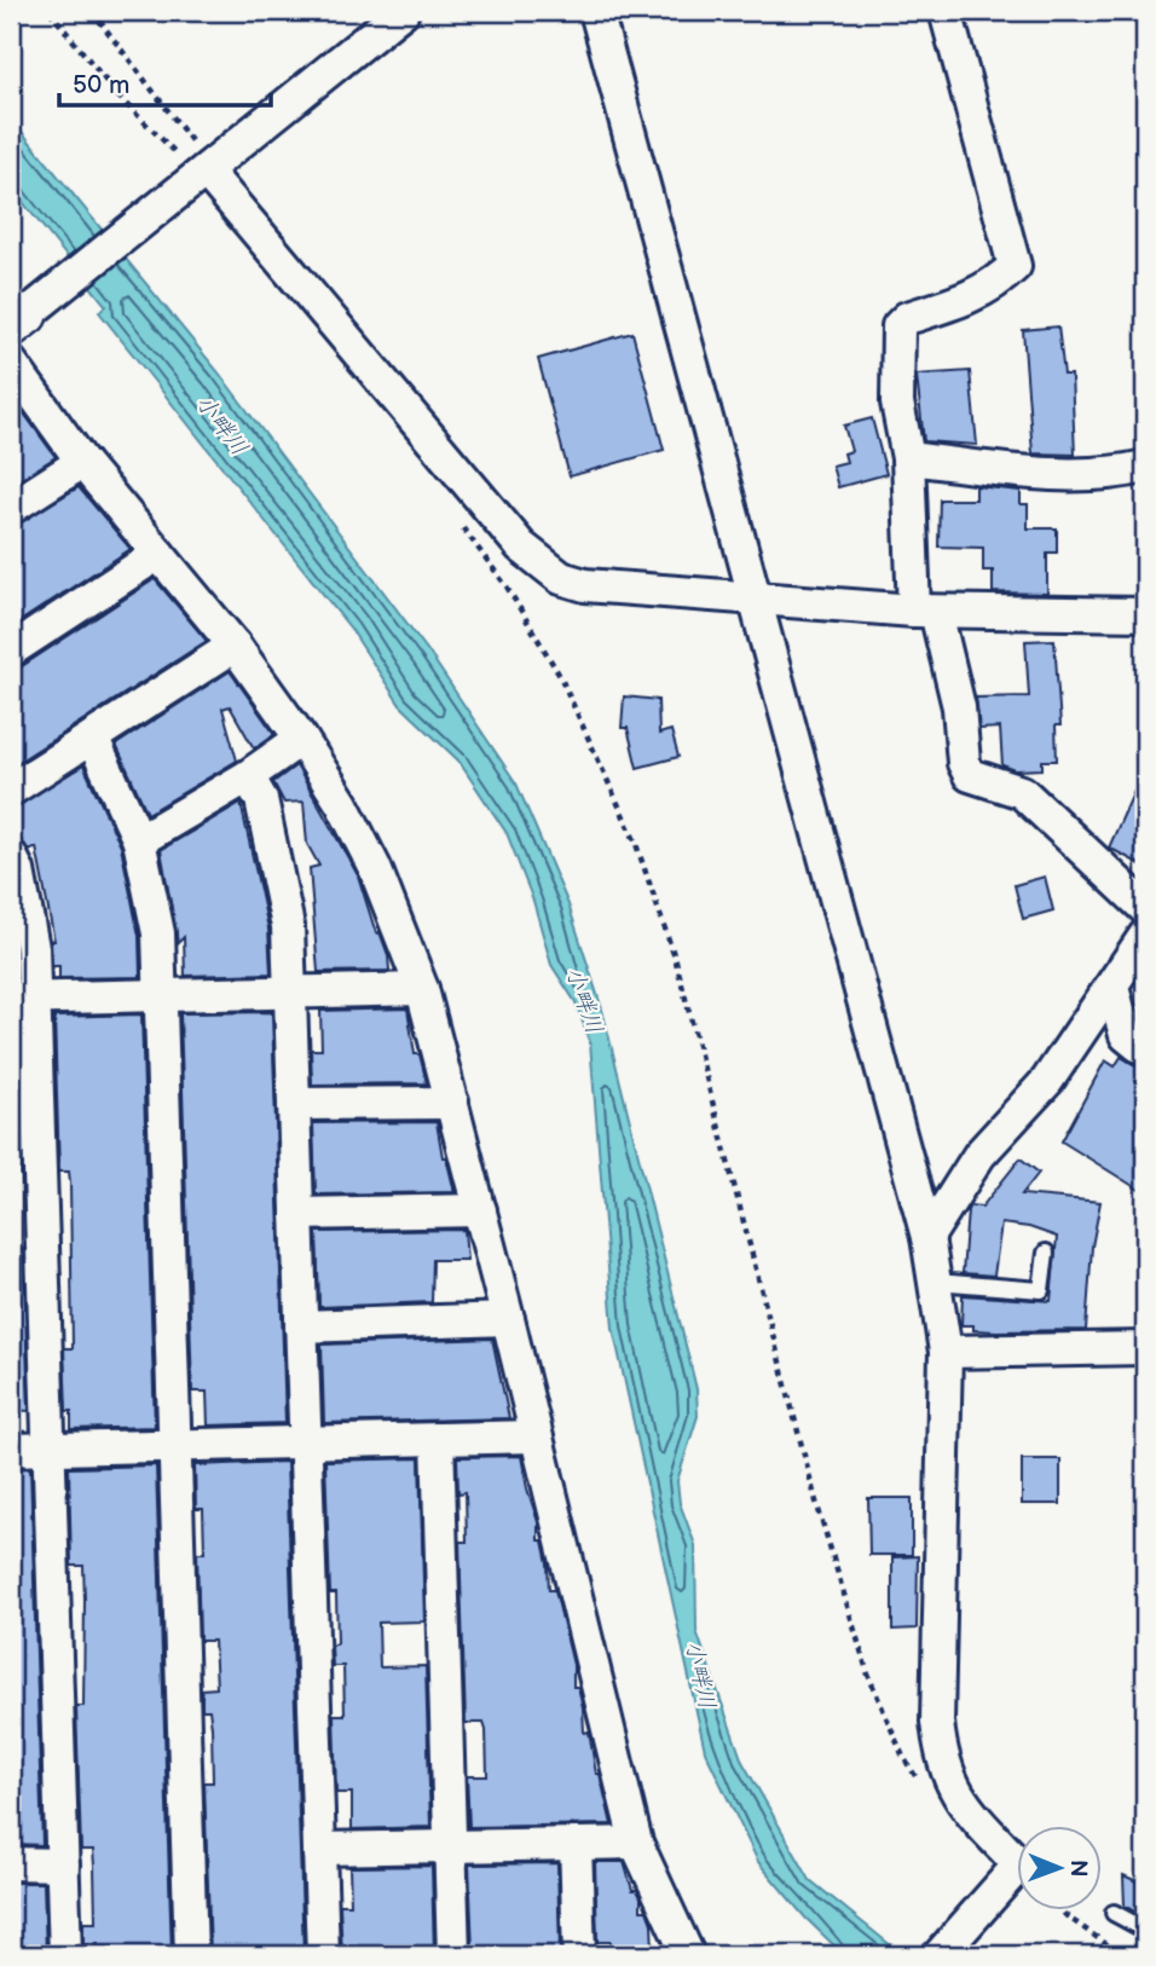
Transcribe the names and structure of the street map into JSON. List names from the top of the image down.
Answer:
{
  "water": ["小畔川"],
  "scale_bar": "50 m",
  "north": "right"
}
